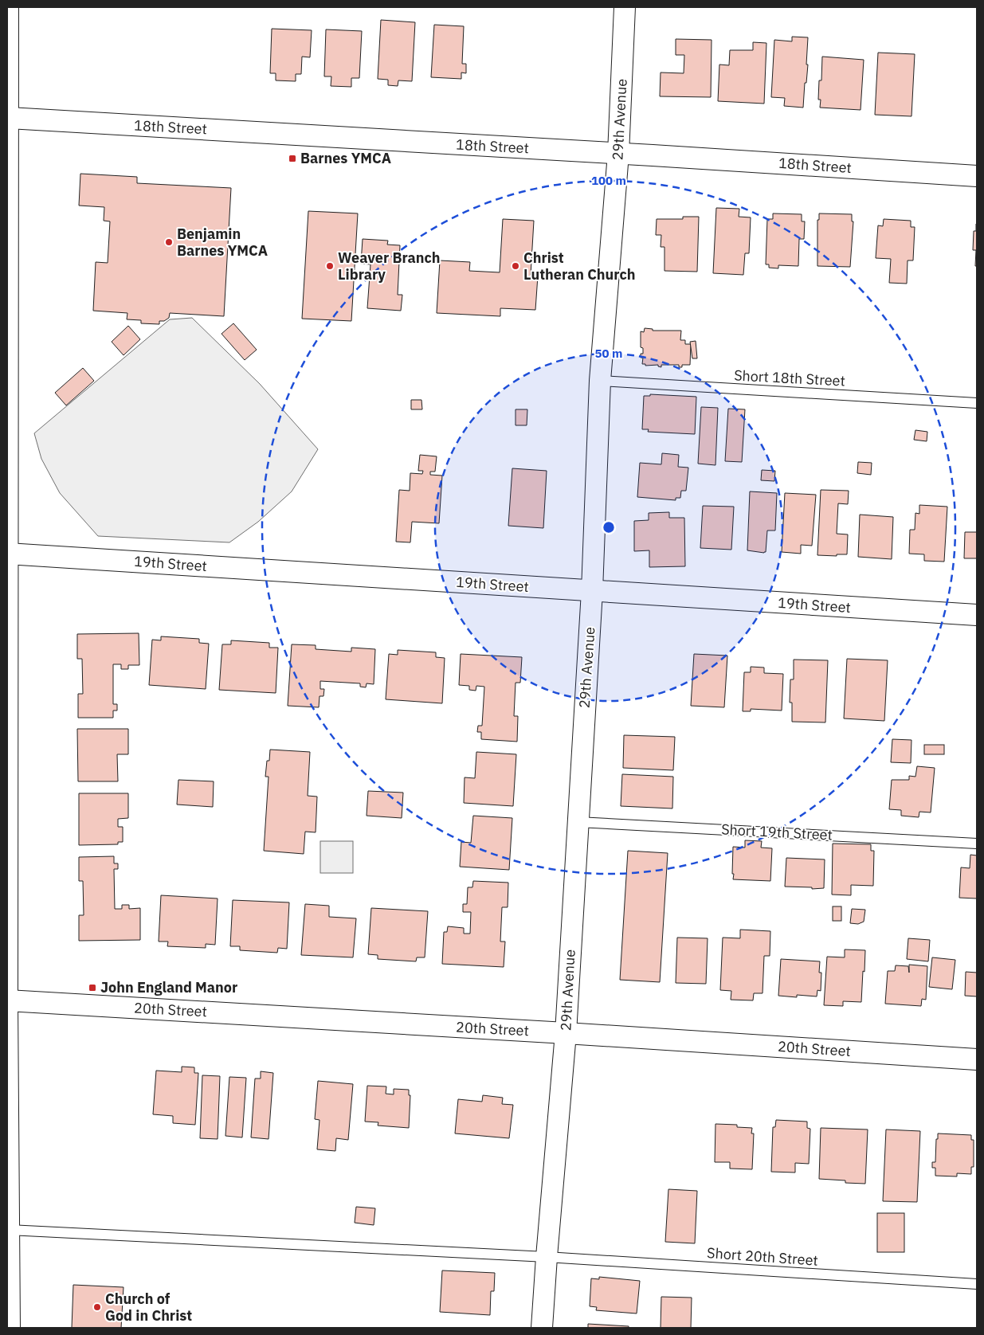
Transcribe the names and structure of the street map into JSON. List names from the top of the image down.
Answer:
{
  "streets": {
    "street": [
      "29th Avenue",
      "18th Street",
      "19th Street",
      "20th Street"
    ],
    "lane": ["Short 18th Street", "Short 19th Street", "Short 20th Street"]
  },
  "crossings": [
    ["29th Avenue", "18th Street"],
    ["29th Avenue", "Short 18th Street"],
    ["29th Avenue", "19th Street"],
    ["29th Avenue", "Short 19th Street"],
    ["29th Avenue", "20th Street"],
    ["29th Avenue", "Short 20th Street"]
  ],
  "places": {
    "transit": ["Barnes YMCA", "John England Manor"],
    "other": [
      "Benjamin Barnes YMCA",
      "Weaver Branch Library",
      "Christ Lutheran Church",
      "Church of God in Christ"
    ]
  },
  "rings": ["100 m", "50 m"]
}
